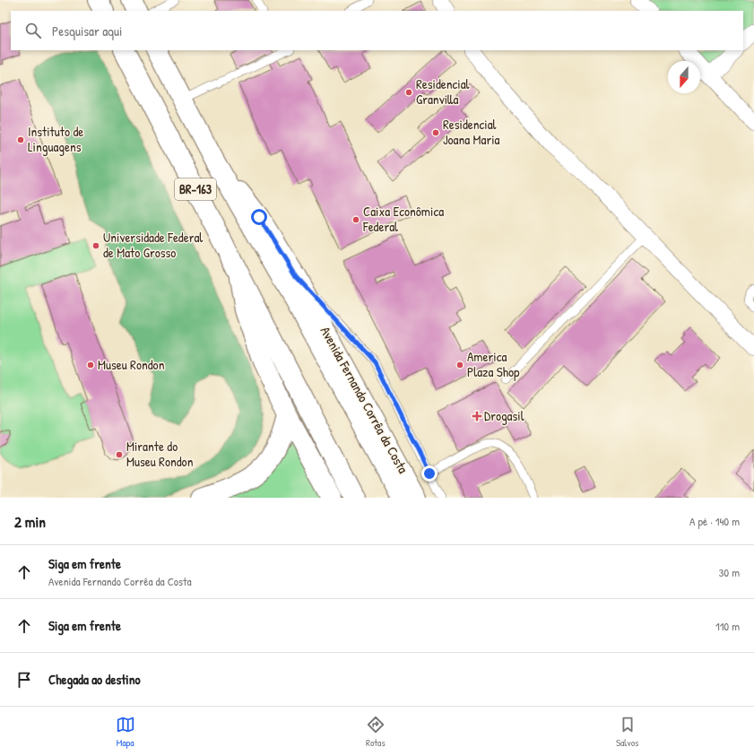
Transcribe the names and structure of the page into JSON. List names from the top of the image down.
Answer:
{
  "streets": {
    "main road": ["BR-163", "Avenida Fernando Corrêa da Costa"]
  },
  "places": {
    "other": [
      "Residencial Granvilla",
      "Residencial Joana Maria",
      "Instituto de Linguagens",
      "Caixa Econômica Federal",
      "Universidade Federal de Mato Grosso",
      "Museu Rondon",
      "America Plaza Shop",
      "Mirante do Museu Rondon"
    ],
    "health": ["Drogasil"]
  },
  "north": "bottom",
  "page": {
    "search": "Pesquisar aqui",
    "heading": ["2 min", "A pé · 140 m"],
    "list": [
      ["Siga em frente", "Avenida Fernando Corrêa da Costa", "30 m"],
      ["Siga em frente", "110 m"],
      "Chegada ao destino"
    ],
    "nav": ["Mapa", "Rotas", "Salvos"]
  }
}
